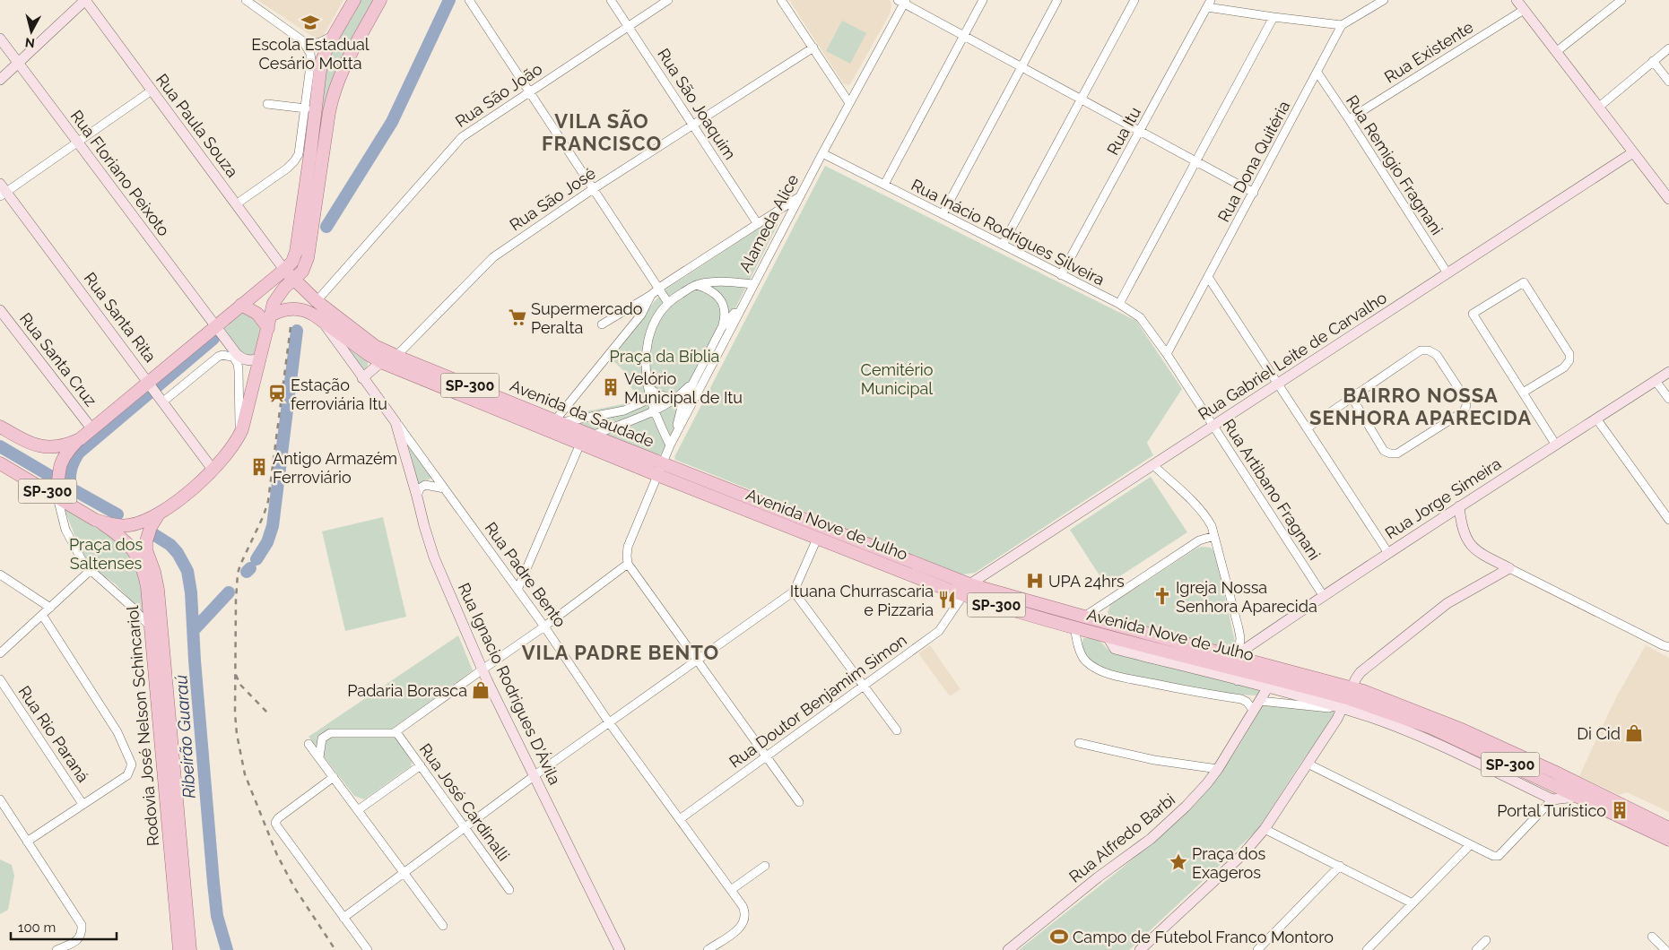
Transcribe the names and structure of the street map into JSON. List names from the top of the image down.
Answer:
{
  "streets": {
    "main road": [
      "SP-300",
      "Avenida da Saudade",
      "Avenida Nove de Julho",
      "Rodovia José Nelson Schincariol"
    ],
    "street": [
      "Rua Existente",
      "Rua São João",
      "Rua São Joaquim",
      "Rua Paula Souza",
      "Rua Itu",
      "Rua Dona Quitéria",
      "Rua Remigio Fragnani",
      "Rua Floriano Peixoto",
      "Rua São José",
      "Alameda Alice",
      "Rua Inácio Rodrigues Silveira",
      "Rua Santa Rita",
      "Rua Gabriel Leite de Carvalho",
      "Rua Santa Cruz",
      "Rua Artibano Fragnani",
      "Rua Jorge Simeira",
      "Rua Padre Bento",
      "Rua Ignacio Rodrigues D'Ávila",
      "Rua Doutor Benjamim Simon",
      "Rua Rio Paraná",
      "Rua José Cardinalli",
      "Rua Alfredo Barbi"
    ]
  },
  "crossings": [
    ["Rua Existente", "Rua Remigio Fragnani"],
    ["Rua São João", "Rua São Joaquim"],
    ["Rua São João", "Avenida da Saudade"],
    ["Rua São Joaquim", "Rua São José"],
    ["Rua Paula Souza", "Avenida da Saudade"],
    ["Rua Itu", "Rua Inácio Rodrigues Silveira"],
    ["Rua Dona Quitéria", "Rua Remigio Fragnani"],
    ["Rua Dona Quitéria", "Rua Inácio Rodrigues Silveira"],
    ["Rua Dona Quitéria", "Rua Artibano Fragnani"],
    ["Rua Remigio Fragnani", "Rua Gabriel Leite de Carvalho"],
    ["Rua Floriano Peixoto", "SP-300"],
    ["Rua São José", "Avenida da Saudade"],
    ["Alameda Alice", "Rua Inácio Rodrigues Silveira"],
    ["Alameda Alice", "Avenida da Saudade"],
    ["Alameda Alice", "Avenida Nove de Julho"],
    ["Rua Inácio Rodrigues Silveira", "Rua Artibano Fragnani"],
    ["Rua Santa Rita", "SP-300"],
    ["Rua Gabriel Leite de Carvalho", "Rua Artibano Fragnani"],
    ["Rua Gabriel Leite de Carvalho", "Avenida Nove de Julho"],
    ["Rua Gabriel Leite de Carvalho", "Rua Doutor Benjamim Simon"],
    ["SP-300", "Avenida da Saudade"],
    ["SP-300", "Rodovia José Nelson Schincariol"],
    ["Avenida da Saudade", "Avenida Nove de Julho"],
    ["Avenida da Saudade", "Rua Padre Bento"],
    ["Rua Artibano Fragnani", "Rua Jorge Simeira"],
    ["Rua Jorge Simeira", "Avenida Nove de Julho"],
    ["Avenida Nove de Julho", "Rua Doutor Benjamim Simon"],
    ["Rua Padre Bento", "Rua Ignacio Rodrigues D'Ávila"],
    ["Rua Padre Bento", "Rua Doutor Benjamim Simon"]
  ],
  "districts": ["VILA SÃO FRANCISCO", "BAIRRO NOSSA SENHORA APARECIDA", "VILA PADRE BENTO"],
  "water": ["Ribeirão Guaraú"],
  "parks": ["Praça da Bíblia", "Cemitério Municipal", "Praça dos Saltenses"],
  "places": {
    "school or university": ["Escola Estadual Cesário Motta"],
    "supermarket": ["Supermercado Peralta"],
    "building": ["Velório Municipal de Itu", "Antigo Armazém Ferroviário", "Portal Turístico"],
    "station": ["Estação ferroviária Itu"],
    "hospital": ["UPA 24hrs"],
    "church": ["Igreja Nossa Senhora Aparecida"],
    "restaurant": ["Ituana Churrascaria e Pizzaria"],
    "shop": ["Padaria Borasca", "Di Cid"],
    "place": ["Praça dos Exageros"],
    "sports": ["Campo de Futebol Franco Montoro"]
  },
  "scale_bar": "100 m",
  "north": "bottom"
}
